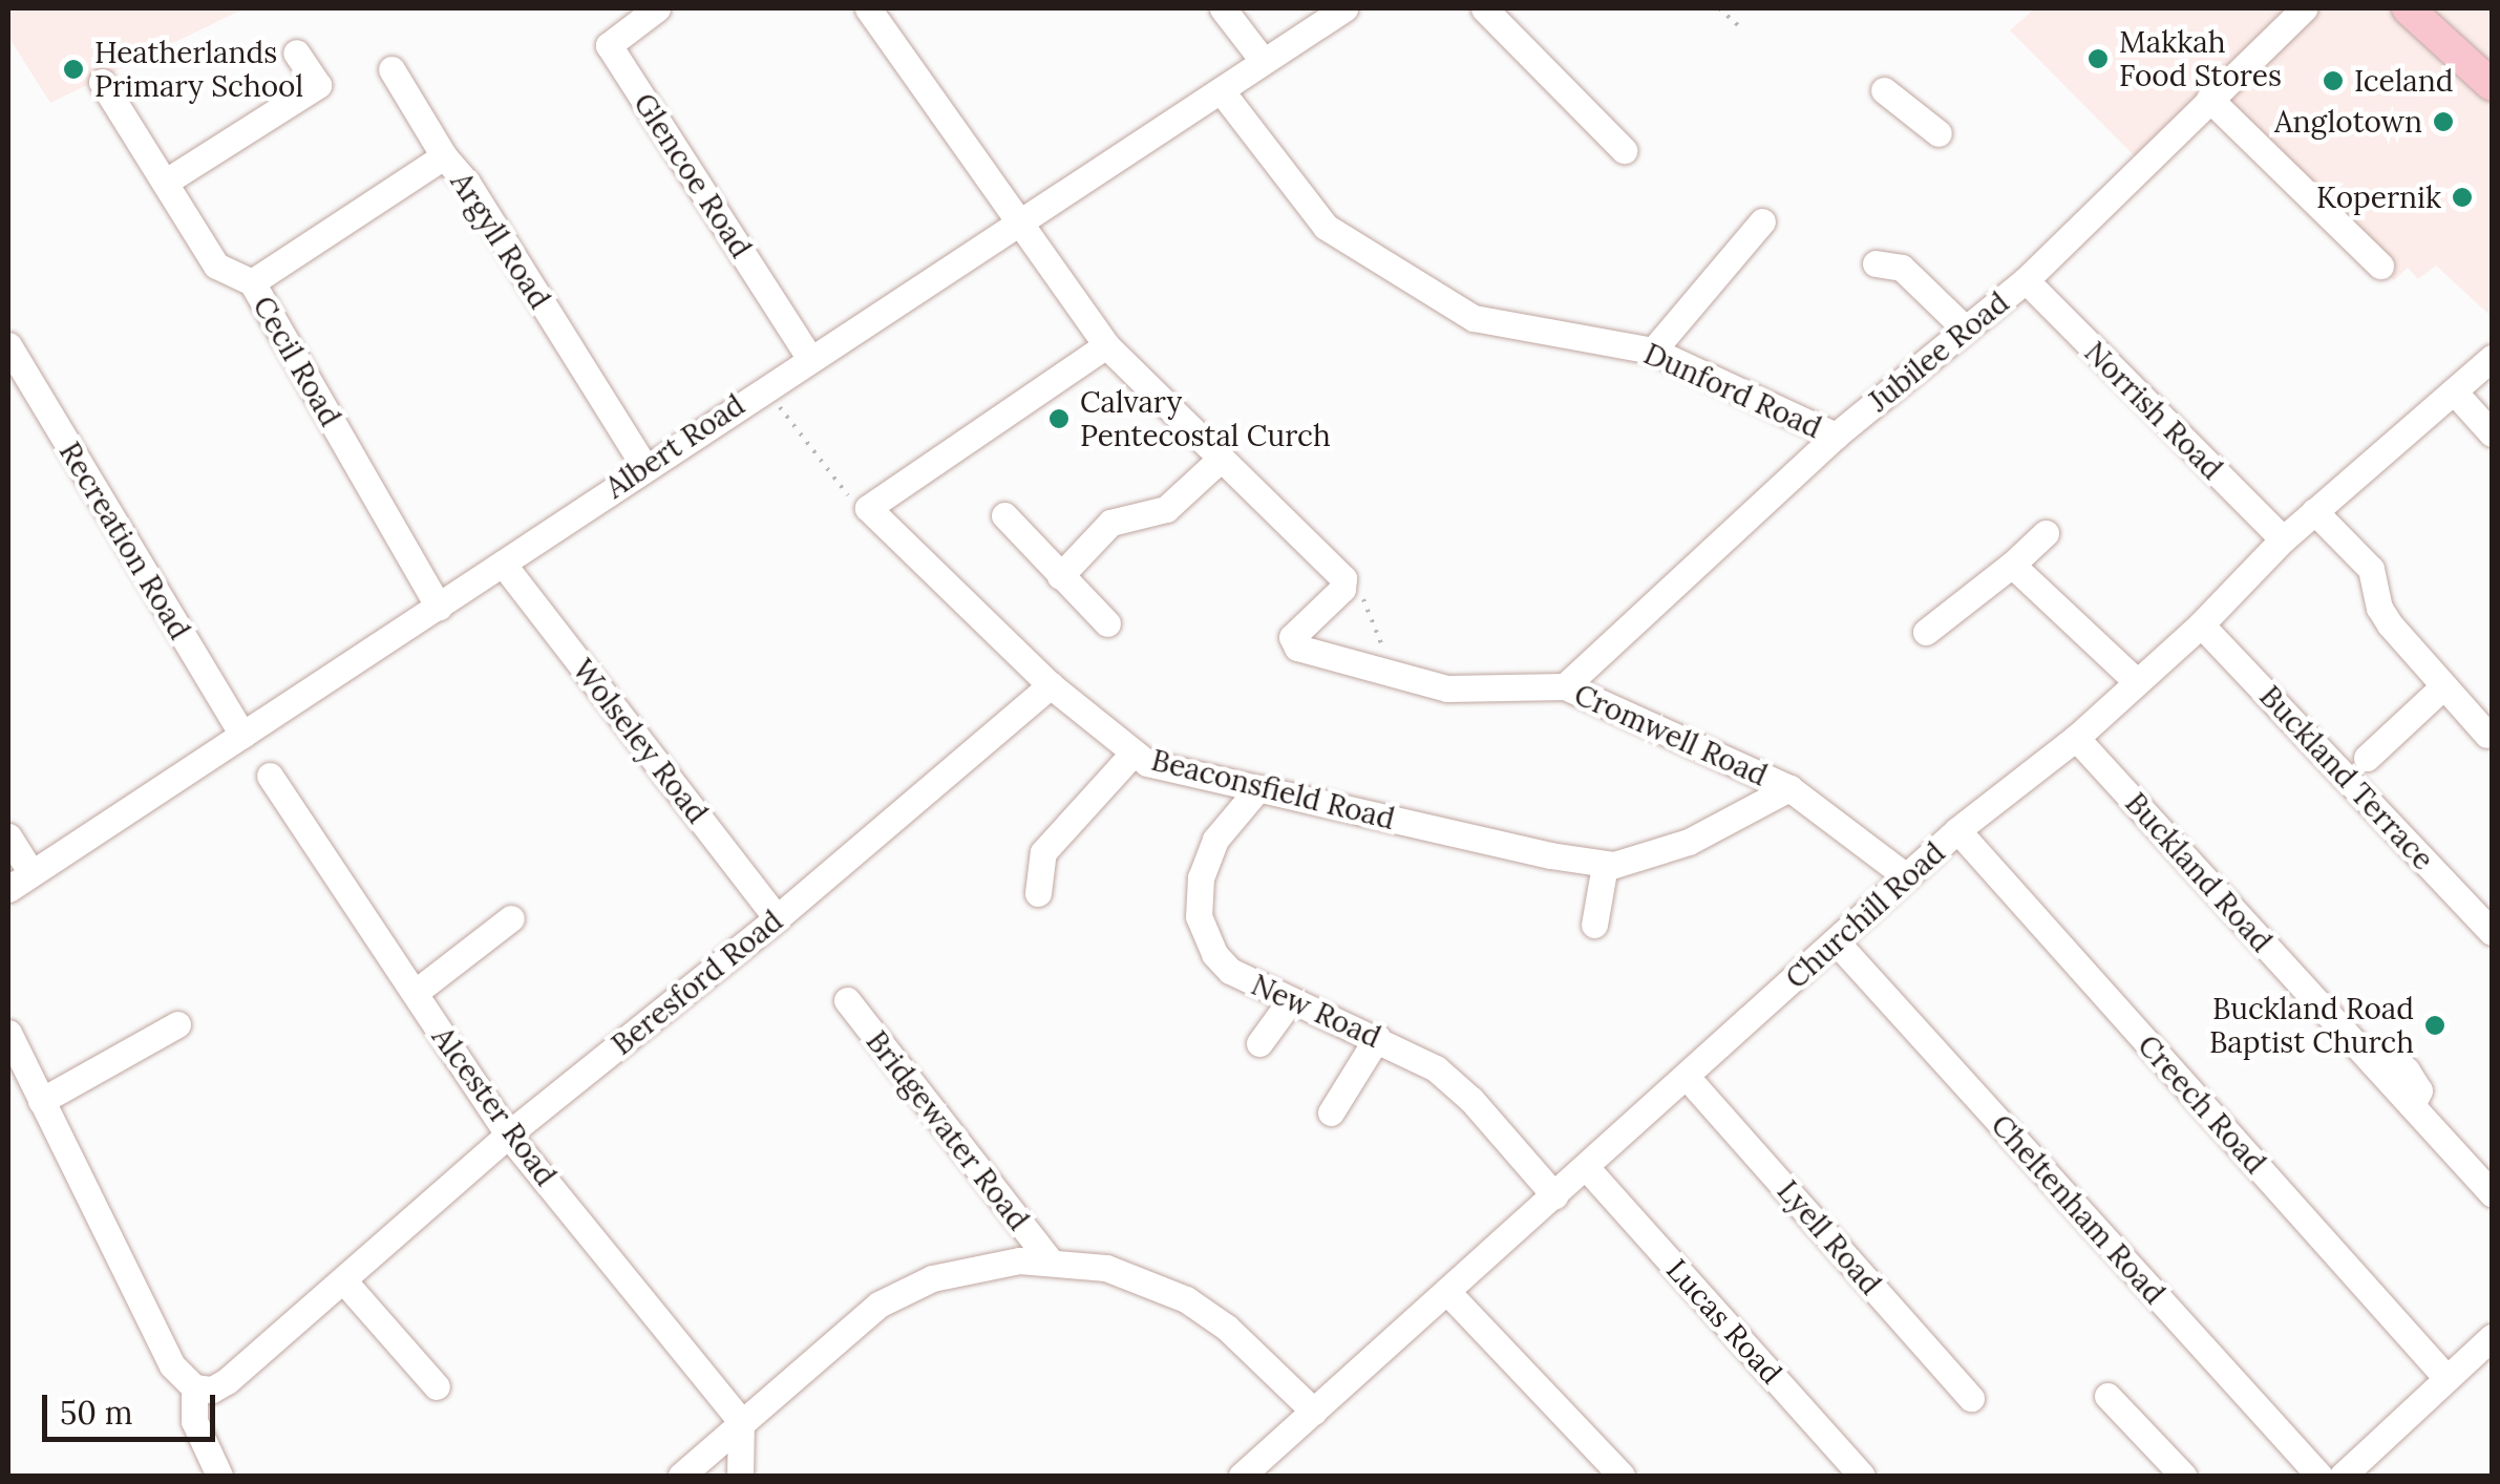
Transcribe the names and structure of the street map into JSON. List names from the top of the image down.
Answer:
{
  "streets": {
    "street": [
      "Glencoe Road",
      "Argyll Road",
      "Jubilee Road",
      "Cecil Road",
      "Dunford Road",
      "Norrish Road",
      "Albert Road",
      "Recreation Road",
      "Cromwell Road",
      "Wolseley Road",
      "Buckland Terrace",
      "Beaconsfield Road",
      "Buckland Road",
      "Churchill Road",
      "Beresford Road",
      "New Road",
      "Creech Road",
      "Alcester Road",
      "Bridgewater Road",
      "Cheltenham Road",
      "Lyell Road",
      "Lucas Road"
    ]
  },
  "crossings": [
    ["Glencoe Road", "Albert Road"],
    ["Argyll Road", "Cecil Road"],
    ["Argyll Road", "Albert Road"],
    ["Jubilee Road", "Dunford Road"],
    ["Jubilee Road", "Norrish Road"],
    ["Jubilee Road", "Cromwell Road"],
    ["Cecil Road", "Albert Road"],
    ["Dunford Road", "Albert Road"],
    ["Norrish Road", "Churchill Road"],
    ["Albert Road", "Recreation Road"],
    ["Albert Road", "Wolseley Road"],
    ["Cromwell Road", "Beaconsfield Road"],
    ["Cromwell Road", "Churchill Road"],
    ["Wolseley Road", "Beresford Road"],
    ["Buckland Terrace", "Churchill Road"],
    ["Beaconsfield Road", "Beresford Road"],
    ["Beaconsfield Road", "New Road"],
    ["Buckland Road", "Churchill Road"],
    ["Churchill Road", "New Road"],
    ["Churchill Road", "Creech Road"],
    ["Churchill Road", "Cheltenham Road"],
    ["Churchill Road", "Lyell Road"],
    ["Churchill Road", "Lucas Road"],
    ["Beresford Road", "Alcester Road"]
  ],
  "places": [
    "Makkah Food Stores",
    "Heatherlands Primary School",
    "Iceland",
    "Anglotown",
    "Kopernik",
    "Calvary Pentecostal Curch",
    "Buckland Road Baptist Church"
  ],
  "scale_bar": "50 m"
}
